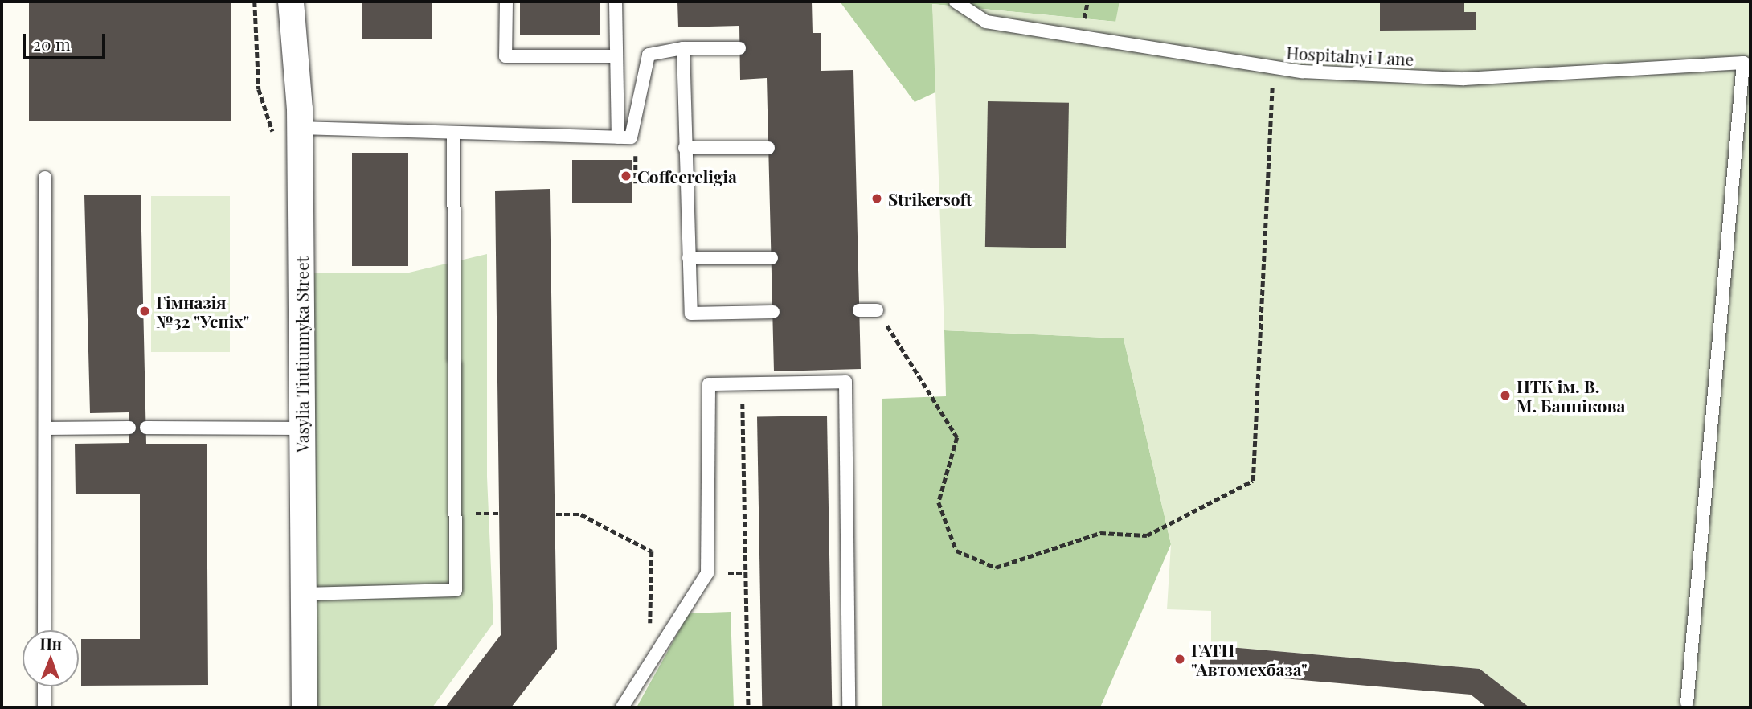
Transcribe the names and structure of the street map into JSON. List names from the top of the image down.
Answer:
{
  "streets": {
    "street": ["Vasylia Tiutiunnyka Street"],
    "lane": ["Hospitalnyi Lane"]
  },
  "places": [
    "Coffeereligia",
    "Strikersoft",
    "Гімназія №32 \"Успіх\"",
    "НТК ім. В. М. Баннікова",
    "ГАТП \"Автомехбаза\""
  ],
  "scale_bar": "20 m",
  "north": "top"
}
